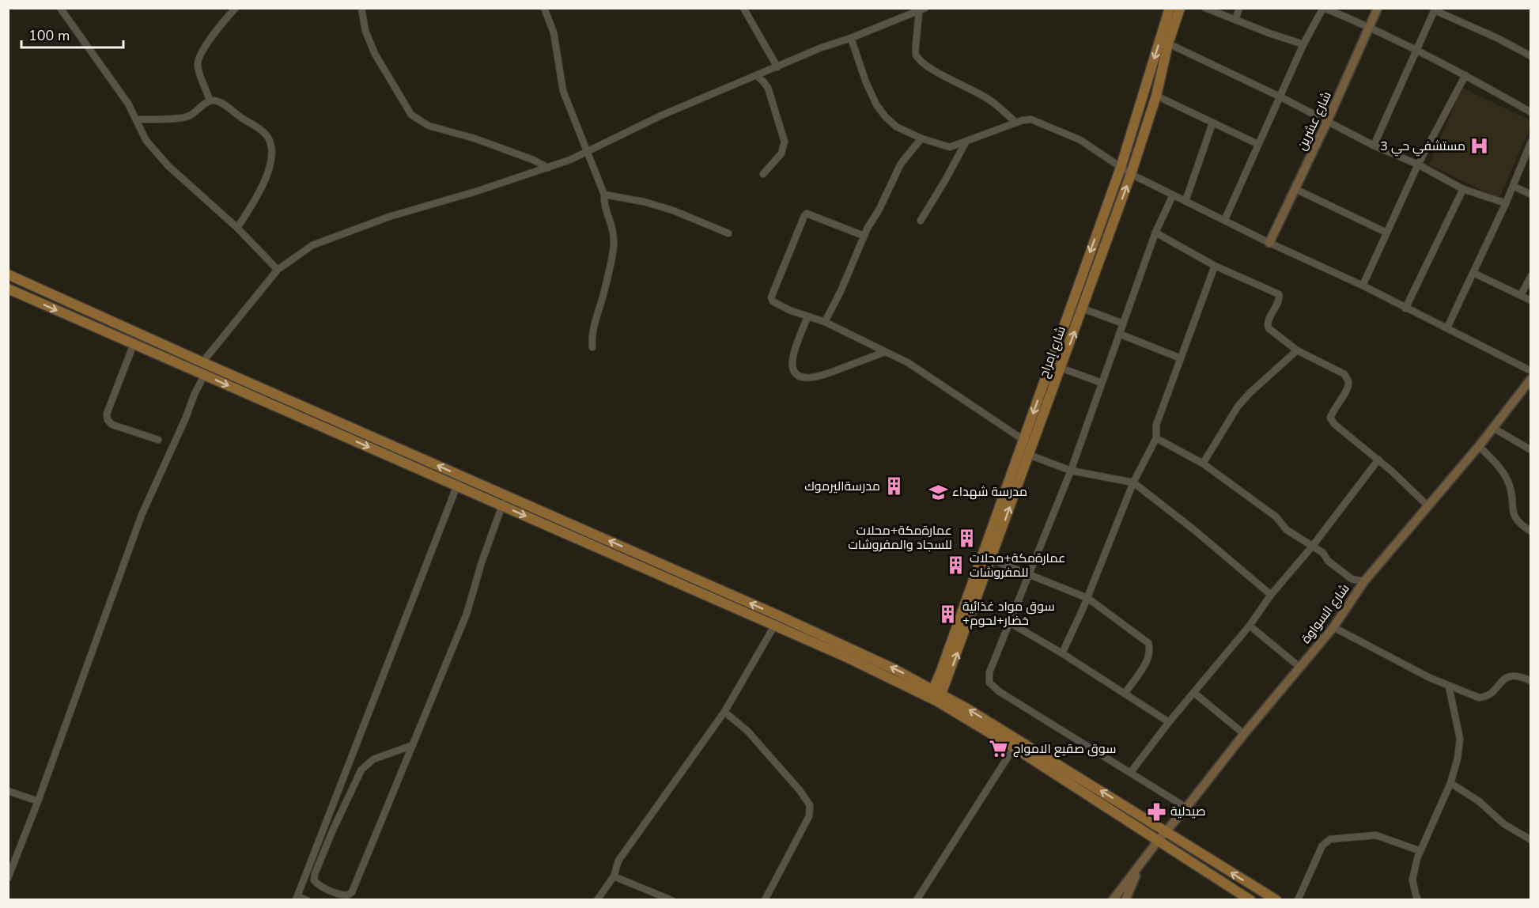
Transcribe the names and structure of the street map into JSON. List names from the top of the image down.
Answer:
{
  "streets": {
    "main road": ["شارع إمراح"],
    "street": ["شارع عشرين", "شارع السواوة"]
  },
  "places": {
    "hospital": ["مستشفي حي 3"],
    "building": [
      "مدرسةاليرموك",
      "عمارةمكة+محلات للسجاد والمفروشات",
      "عمارةمكة+محلات للمفروشات",
      "سوق مواد غذائية +خضار+لحوم"
    ],
    "school or university": ["مدرسة شهداء"],
    "supermarket": ["سوق صقيع الامواج"],
    "pharmacy": ["صيدلية"]
  },
  "scale_bar": "100 m"
}
